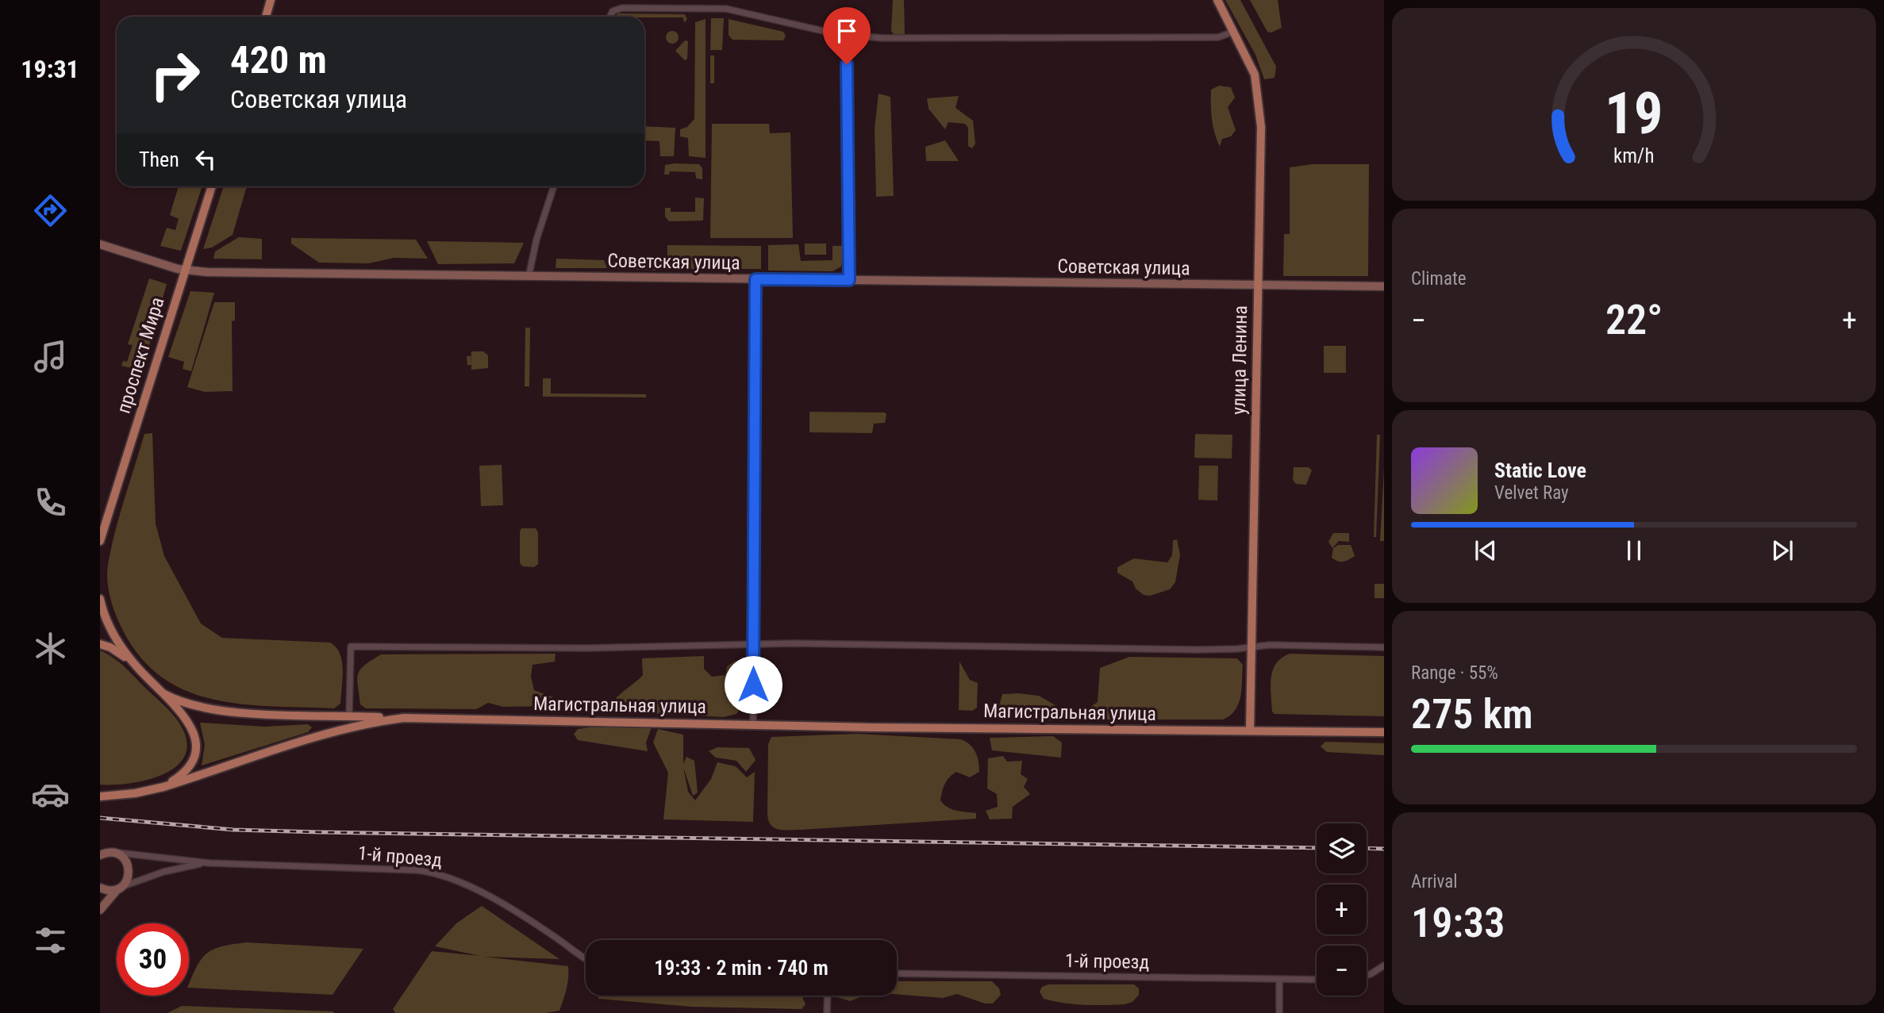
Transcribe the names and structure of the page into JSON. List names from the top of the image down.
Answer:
{
  "streets": {
    "main road": [
      "Советская улица",
      "проспект Мира",
      "улица Ленина",
      "Магистральная улица"
    ],
    "street": ["1-й проезд"]
  },
  "crossings": [
    ["Советская улица", "проспект Мира"],
    ["Советская улица", "улица Ленина"],
    ["улица Ленина", "Магистральная улица"]
  ],
  "page": {
    "tabs": "19:31",
    "turn": ["420 m", "Советская улица"],
    "then": "Then",
    "tile": [
      "Climate",
      ["Range · 55%", "275 km"],
      ["Arrival", "19:33"]
    ],
    "heat": ["−", "22°", "+"],
    "song": ["Static Love", "Velvet Ray"],
    "map_buttons": ["+", "−"],
    "limit": "30",
    "trip": "19:33 · 2 min · 740 m",
    "gauge": ["19", "km/h"]
  }
}
